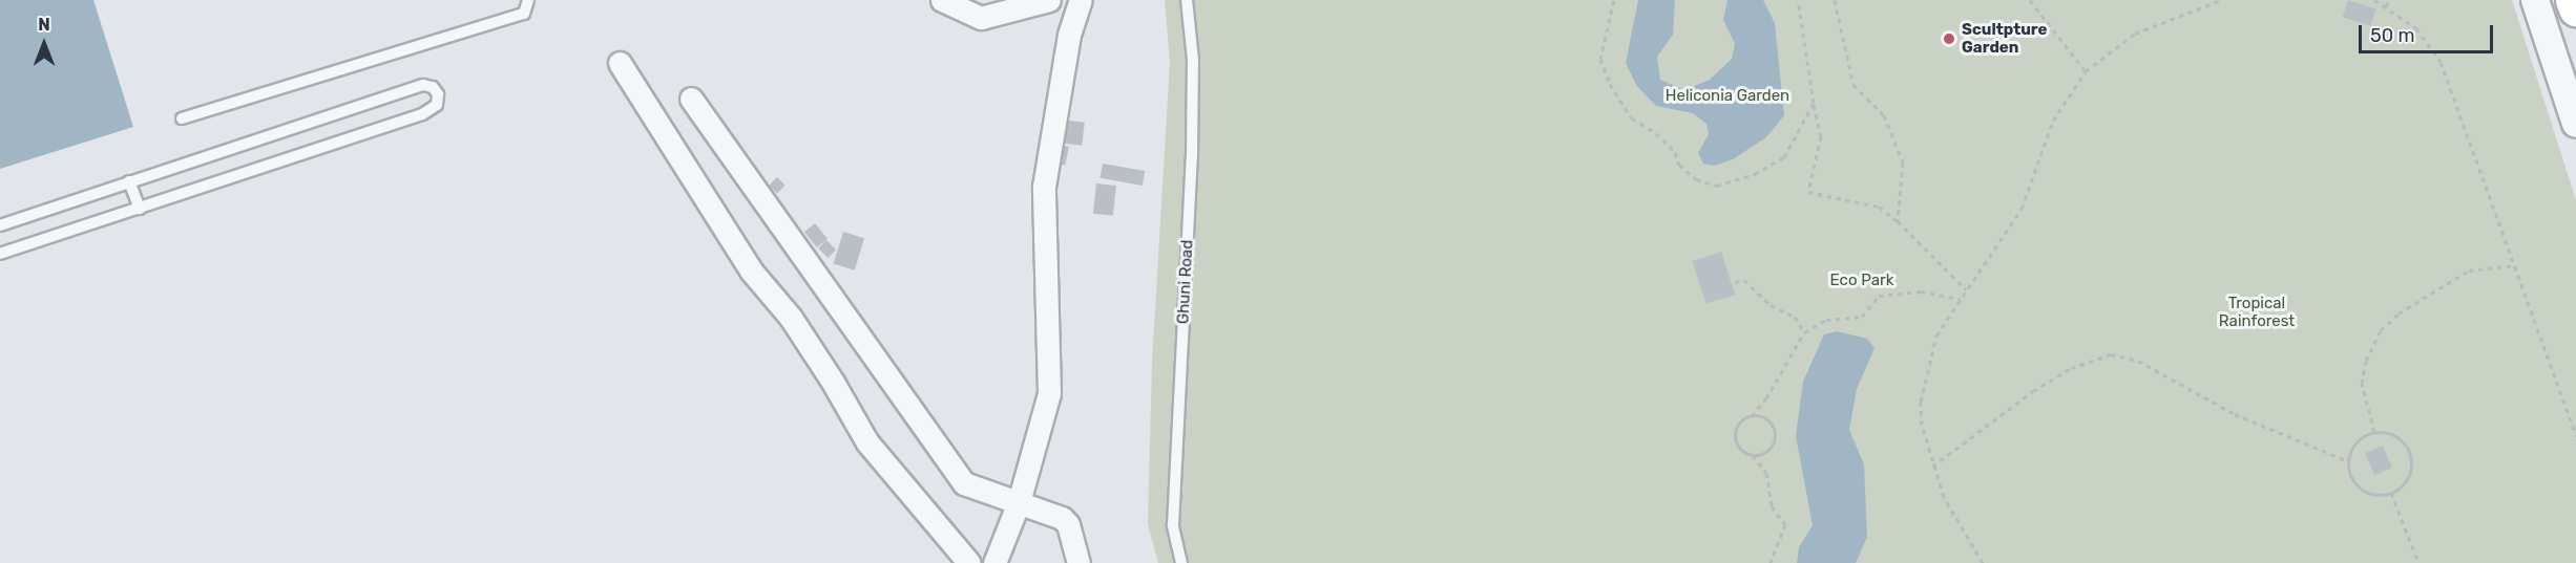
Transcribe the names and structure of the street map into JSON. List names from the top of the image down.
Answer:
{
  "streets": {
    "lane": ["Ghuni Road"]
  },
  "parks": ["Heliconia Garden", "Eco Park", "Tropical Rainforest"],
  "places": ["Scultpture Garden"],
  "scale_bar": "50 m",
  "north": "top"
}
